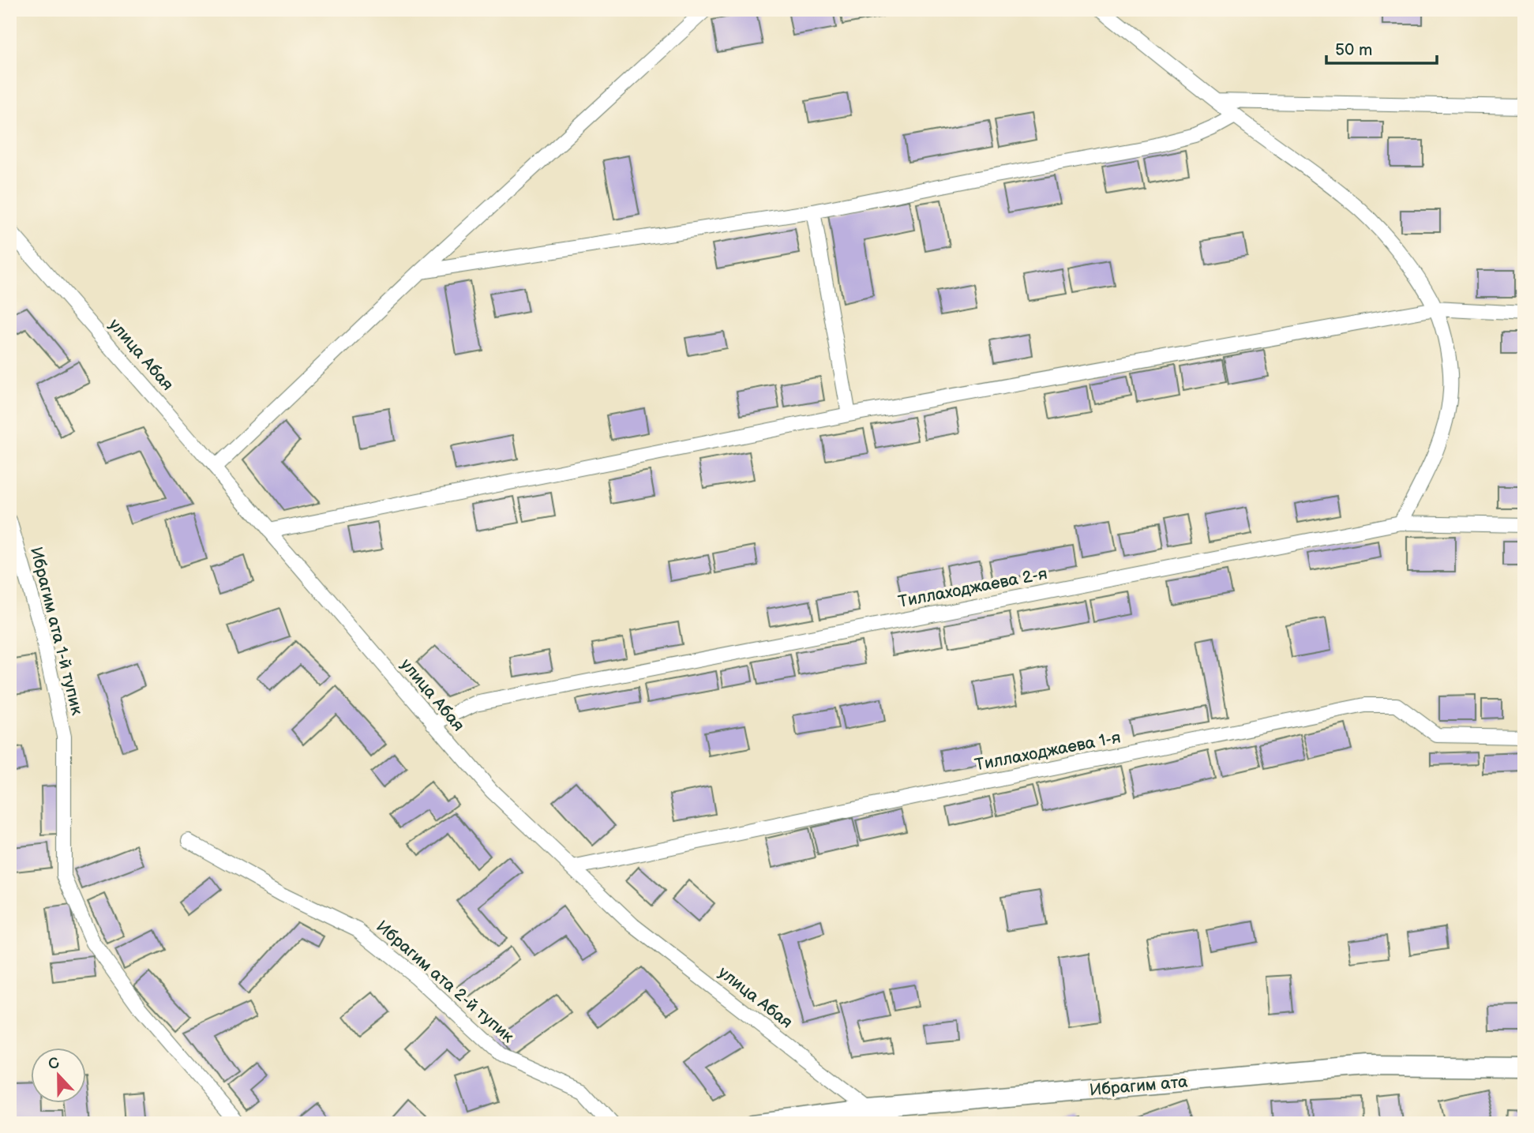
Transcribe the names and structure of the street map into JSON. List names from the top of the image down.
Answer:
{
  "streets": {
    "street": [
      "улица Абая",
      "Тиллаходжаева 2-я",
      "Ибрагим ата 1-й тупик",
      "Тиллаходжаева 1-я",
      "Ибрагим ата 2-й тупик",
      "Ибрагим ата"
    ]
  },
  "crossings": [
    ["улица Абая", "Тиллаходжаева 2-я"],
    ["улица Абая", "Тиллаходжаева 1-я"],
    ["улица Абая", "Ибрагим ата"]
  ],
  "scale_bar": "50 m",
  "north": "top"
}
